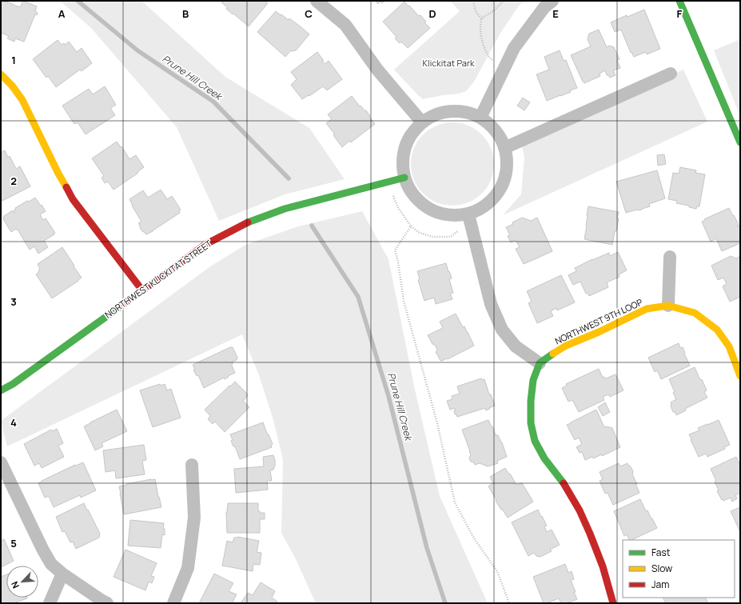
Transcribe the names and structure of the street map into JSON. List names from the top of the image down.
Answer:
{
  "streets": {
    "street": ["NORTHWEST KLICKITAT STREET", "NORTHWEST 9TH LOOP"]
  },
  "water": ["Prune Hill Creek"],
  "parks": ["Klickitat Park"],
  "legend": ["Fast", "Slow", "Jam"],
  "north": "bottom left",
  "grid": {
    "columns": [
      "A",
      "B",
      "C",
      "D",
      "E",
      "F"
    ],
    "rows": [
      "1",
      "2",
      "3",
      "4",
      "5"
    ]
  }
}
